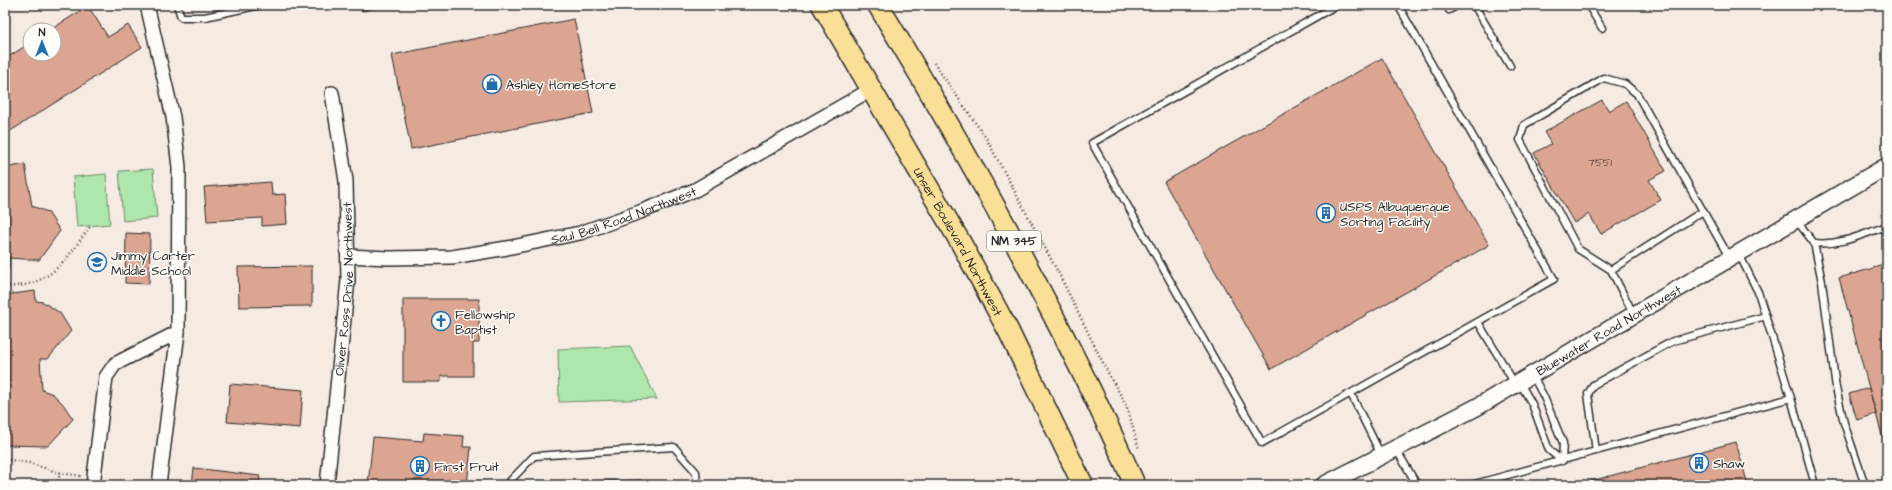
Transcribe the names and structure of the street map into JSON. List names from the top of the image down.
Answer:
{
  "streets": {
    "main road": ["NM 345", "Unser Boulevard Northwest"],
    "street": ["Saul Bell Road Northwest", "Oliver Ross Drive Northwest", "Bluewater Road Northwest"]
  },
  "crossings": [
    ["Saul Bell Road Northwest", "Unser Boulevard Northwest"],
    ["Saul Bell Road Northwest", "Oliver Ross Drive Northwest"]
  ],
  "places": {
    "shop": ["Ashley HomeStore"],
    "building": ["USPS Albuquerque Sorting Facility", "Shaw", "First Fruit"],
    "school or university": ["Jimmy Carter Middle School"],
    "church": ["Fellowship Baptist"]
  },
  "house_numbers": ["7551"],
  "north": "top"
}
